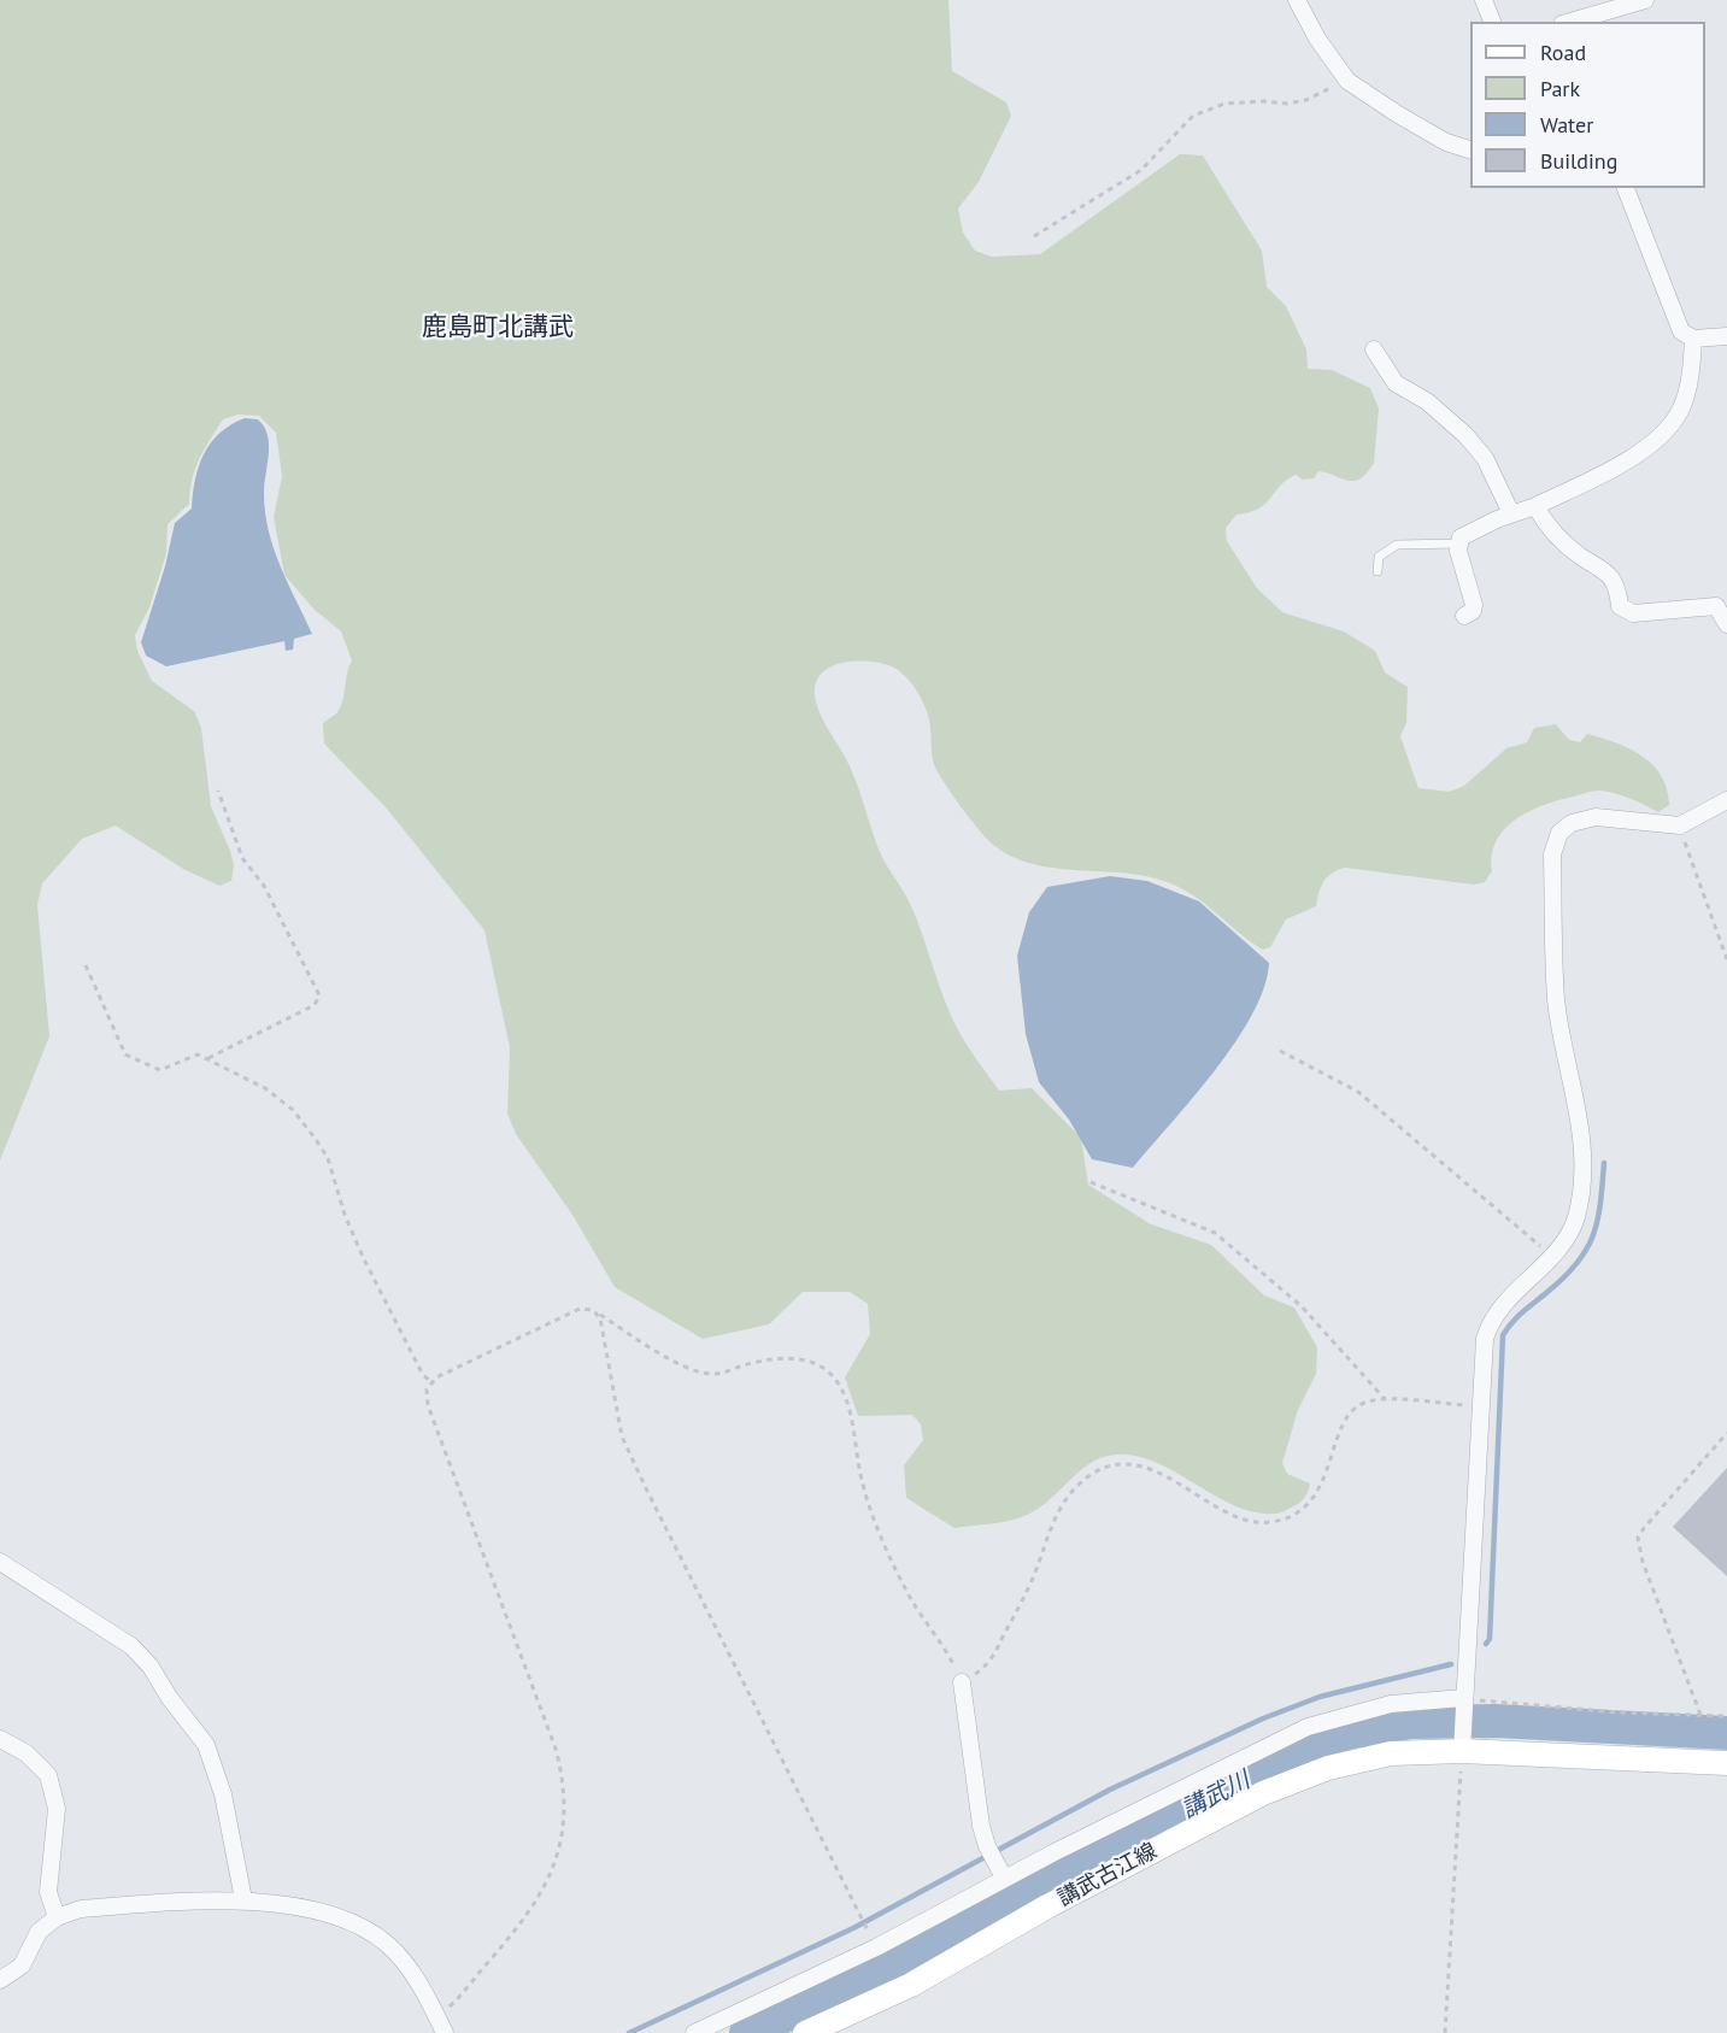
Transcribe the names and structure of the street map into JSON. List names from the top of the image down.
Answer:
{
  "streets": {
    "main road": ["講武古江線"]
  },
  "districts": ["鹿島町北講武"],
  "water": ["講武川"],
  "legend": [
    "Road",
    "Park",
    "Water",
    "Building"
  ]
}
